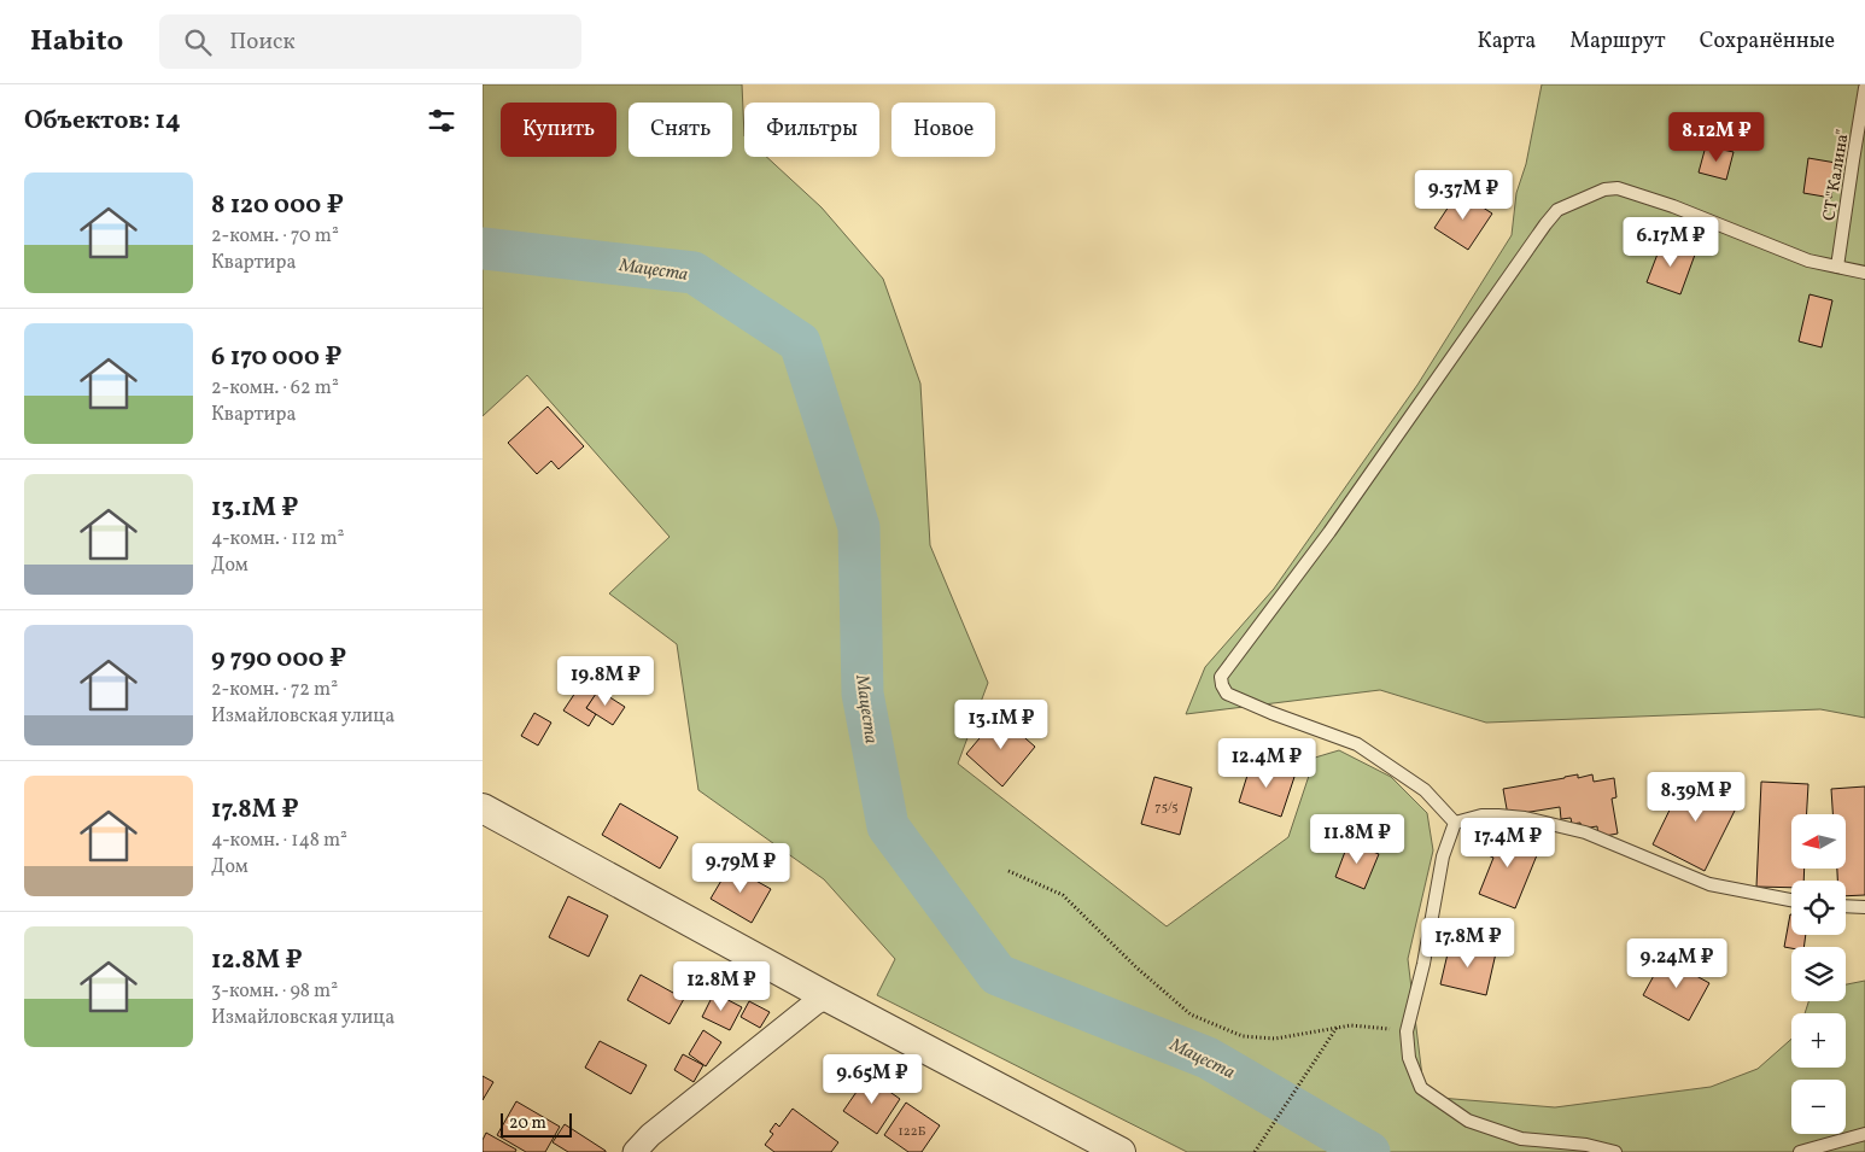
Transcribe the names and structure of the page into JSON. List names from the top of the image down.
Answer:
{
  "streets": {
    "lane": ["СТ \"Калина\""]
  },
  "water": ["Мацеста"],
  "house_numbers": ["75/5", "122Б"],
  "scale_bar": "20 m",
  "north": "left",
  "page": {
    "header": "Habito",
    "search": "Поиск",
    "nav": ["Карта", "Маршрут", "Сохранённые"],
    "heading": "Объектов: 14",
    "chip": [
      "Купить",
      "Снять",
      "Фильтры",
      "Новое"
    ],
    "price": [
      "8.12M ₽",
      "9.37M ₽",
      "6.17M ₽",
      "19.8M ₽",
      "13.1M ₽",
      "12.4M ₽",
      "8.39M ₽",
      "11.8M ₽",
      "17.4M ₽",
      "9.79M ₽",
      "17.8M ₽",
      "9.24M ₽",
      "12.8M ₽",
      "9.65M ₽"
    ],
    "list": [
      {
        "name": "8 120 000 ₽",
        "note": "2-комн. · 70 m² · Квартира"
      },
      {
        "name": "6 170 000 ₽",
        "note": "2-комн. · 62 m² · Квартира"
      },
      {
        "name": "13.1M ₽",
        "note": "4-комн. · 112 m² · Дом"
      },
      {
        "name": "9 790 000 ₽",
        "note": "2-комн. · 72 m² · Измайловская улица"
      },
      {
        "name": "17.8M ₽",
        "note": "4-комн. · 148 m² · Дом"
      },
      {
        "name": "12.8M ₽",
        "note": "3-комн. · 98 m² · Измайловская улица"
      }
    ],
    "map_buttons": ["+", "−"],
    "scale": "20 m"
  }
}
